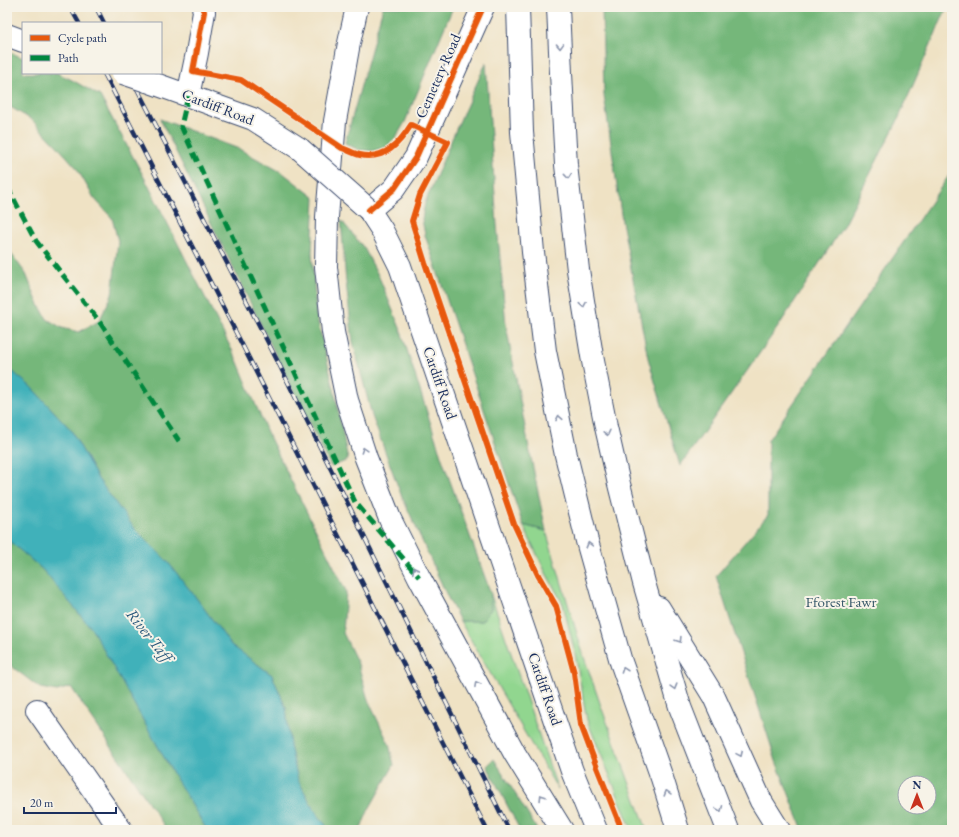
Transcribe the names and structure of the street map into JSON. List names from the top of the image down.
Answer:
{
  "streets": {
    "main road": ["Cemetery Road", "Cardiff Road"]
  },
  "crossings": [
    ["Cemetery Road", "Cardiff Road"]
  ],
  "water": ["River Taff"],
  "parks": ["Fforest Fawr"],
  "legend": ["Cycle path", "Path"],
  "scale_bar": "20 m",
  "north": "top"
}
